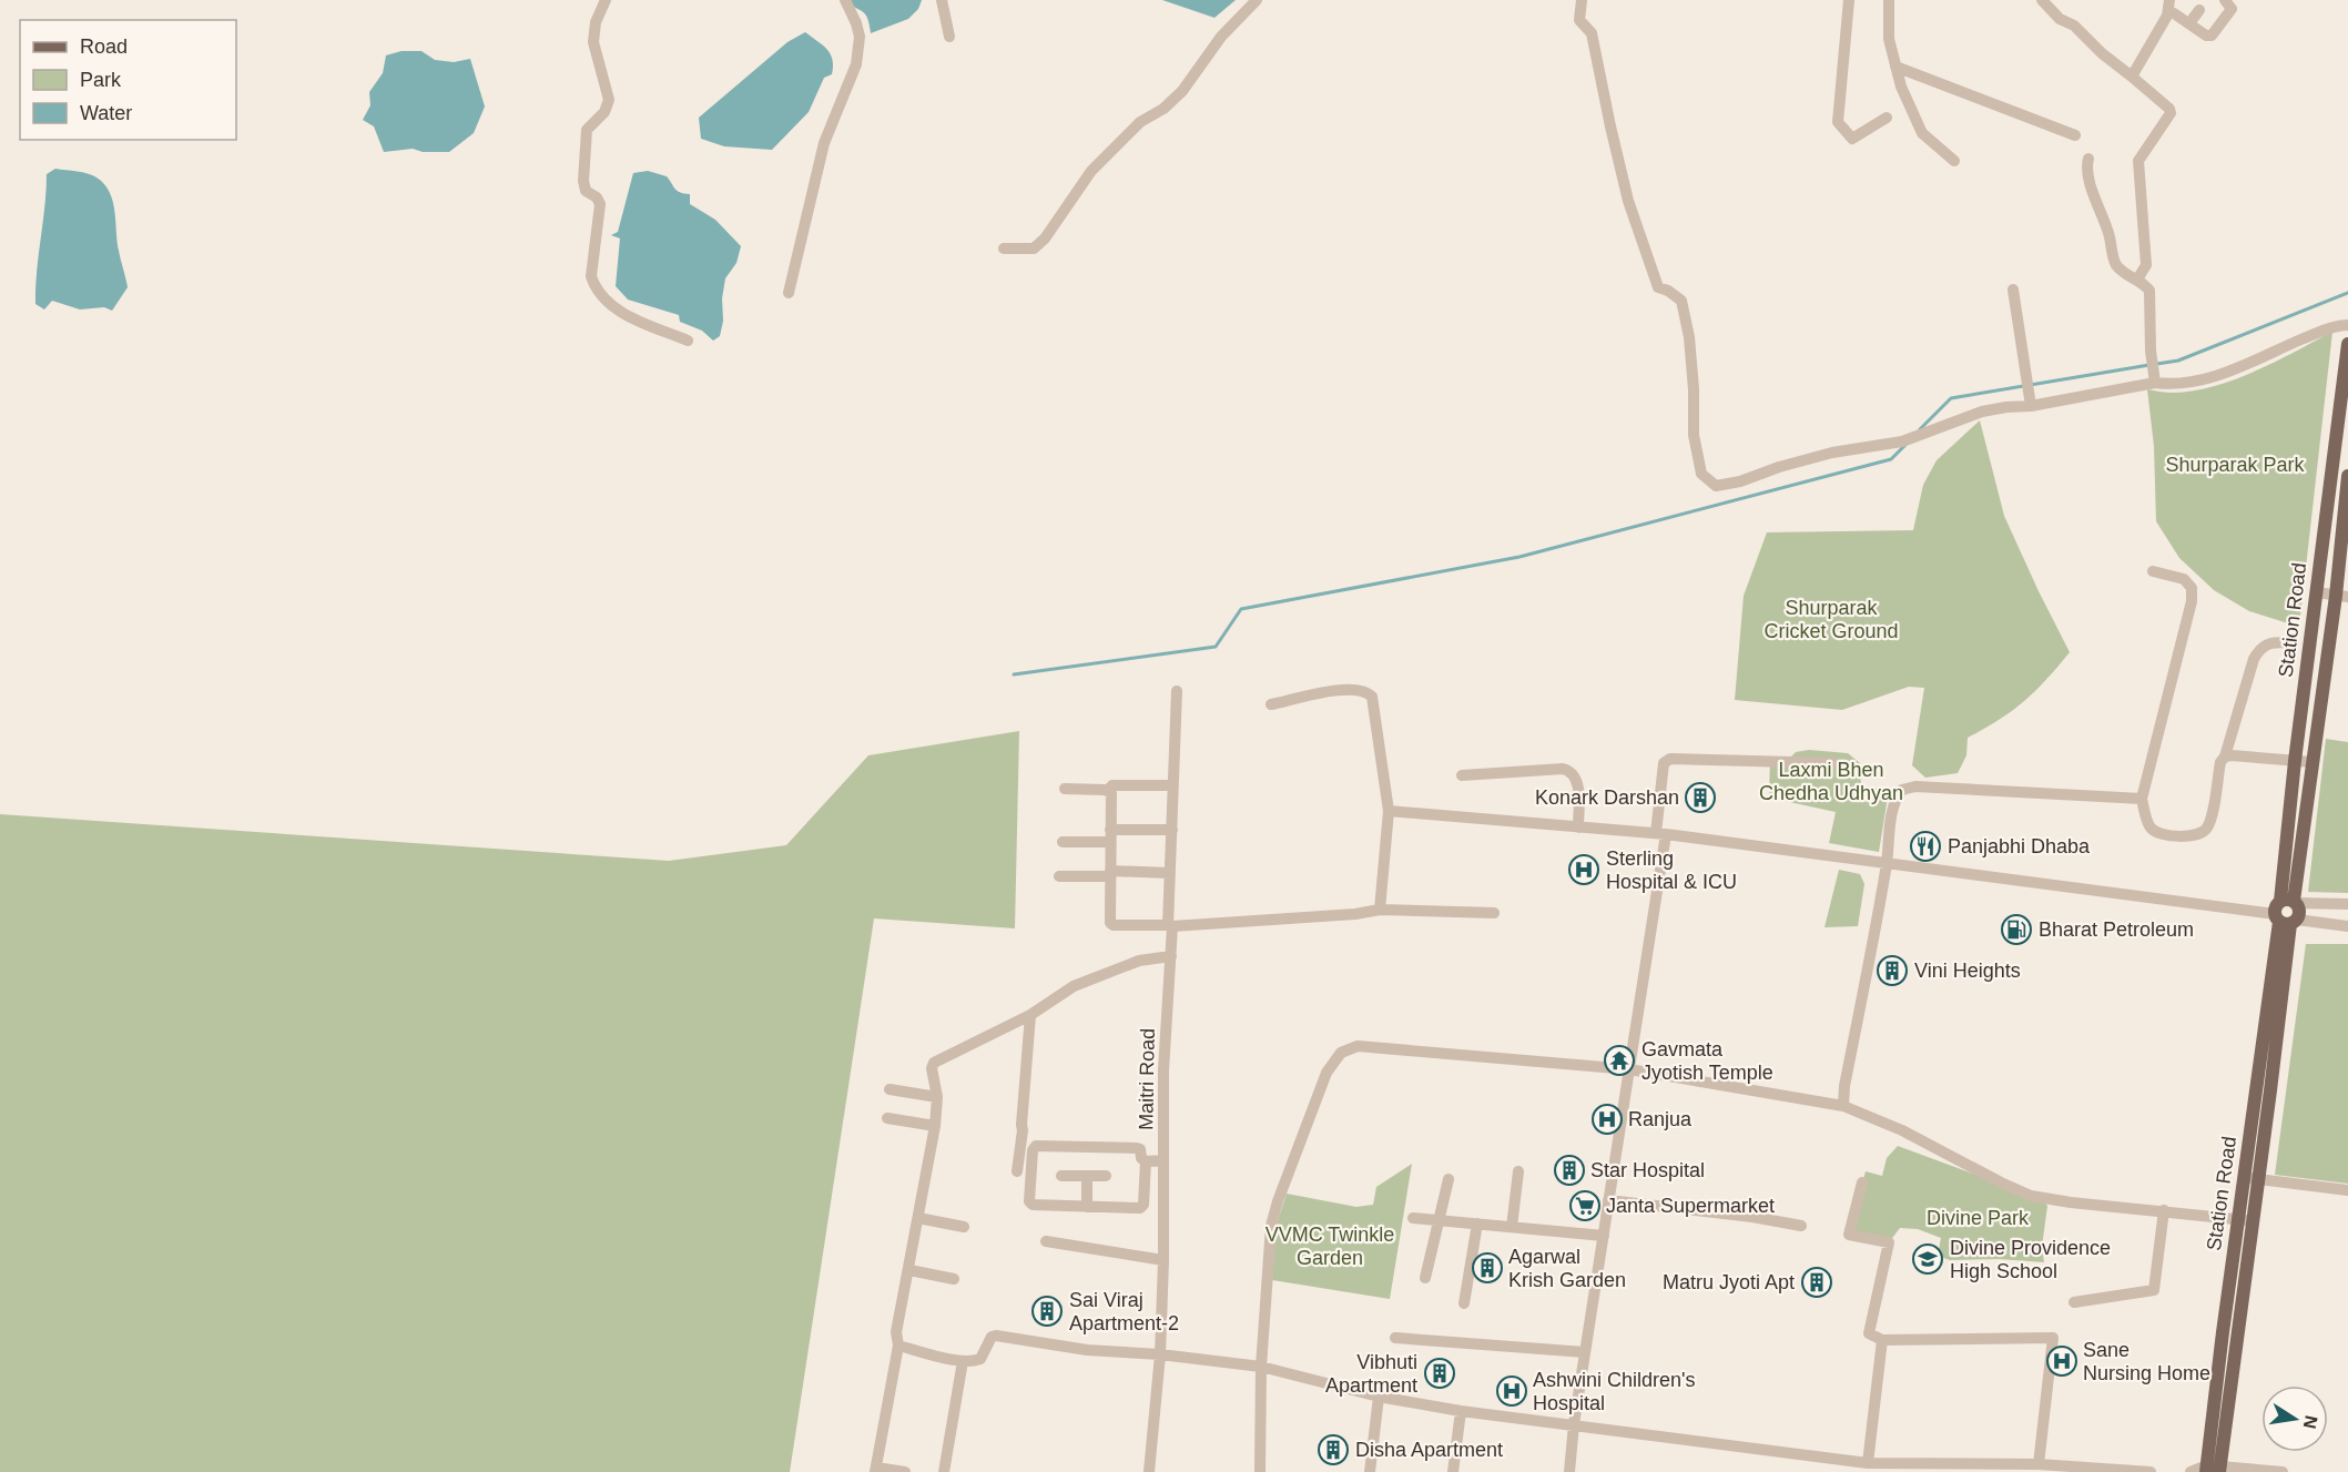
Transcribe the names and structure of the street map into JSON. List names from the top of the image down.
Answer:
{
  "streets": {
    "main road": ["Station Road"],
    "street": ["Maitri Road"]
  },
  "parks": [
    "Shurparak Park",
    "Shurparak Cricket Ground",
    "Laxmi Bhen Chedha Udhyan",
    "Divine Park",
    "VVMC Twinkle Garden"
  ],
  "places": {
    "building": [
      "Konark Darshan",
      "Vini Heights",
      "Star Hospital",
      "Agarwal Krish Garden",
      "Matru Jyoti Apt",
      "Sai Viraj Apartment-2",
      "Vibhuti Apartment",
      "Disha Apartment"
    ],
    "restaurant": ["Panjabhi Dhaba"],
    "hospital": [
      "Sterling Hospital & ICU",
      "Ranjua",
      "Sane Nursing Home",
      "Ashwini Children's Hospital"
    ],
    "fuel station": ["Bharat Petroleum"],
    "temple": ["Gavmata Jyotish Temple"],
    "supermarket": ["Janta Supermarket"],
    "school or university": ["Divine Providence High School"]
  },
  "legend": ["Road", "Park", "Water"],
  "north": "right"
}
